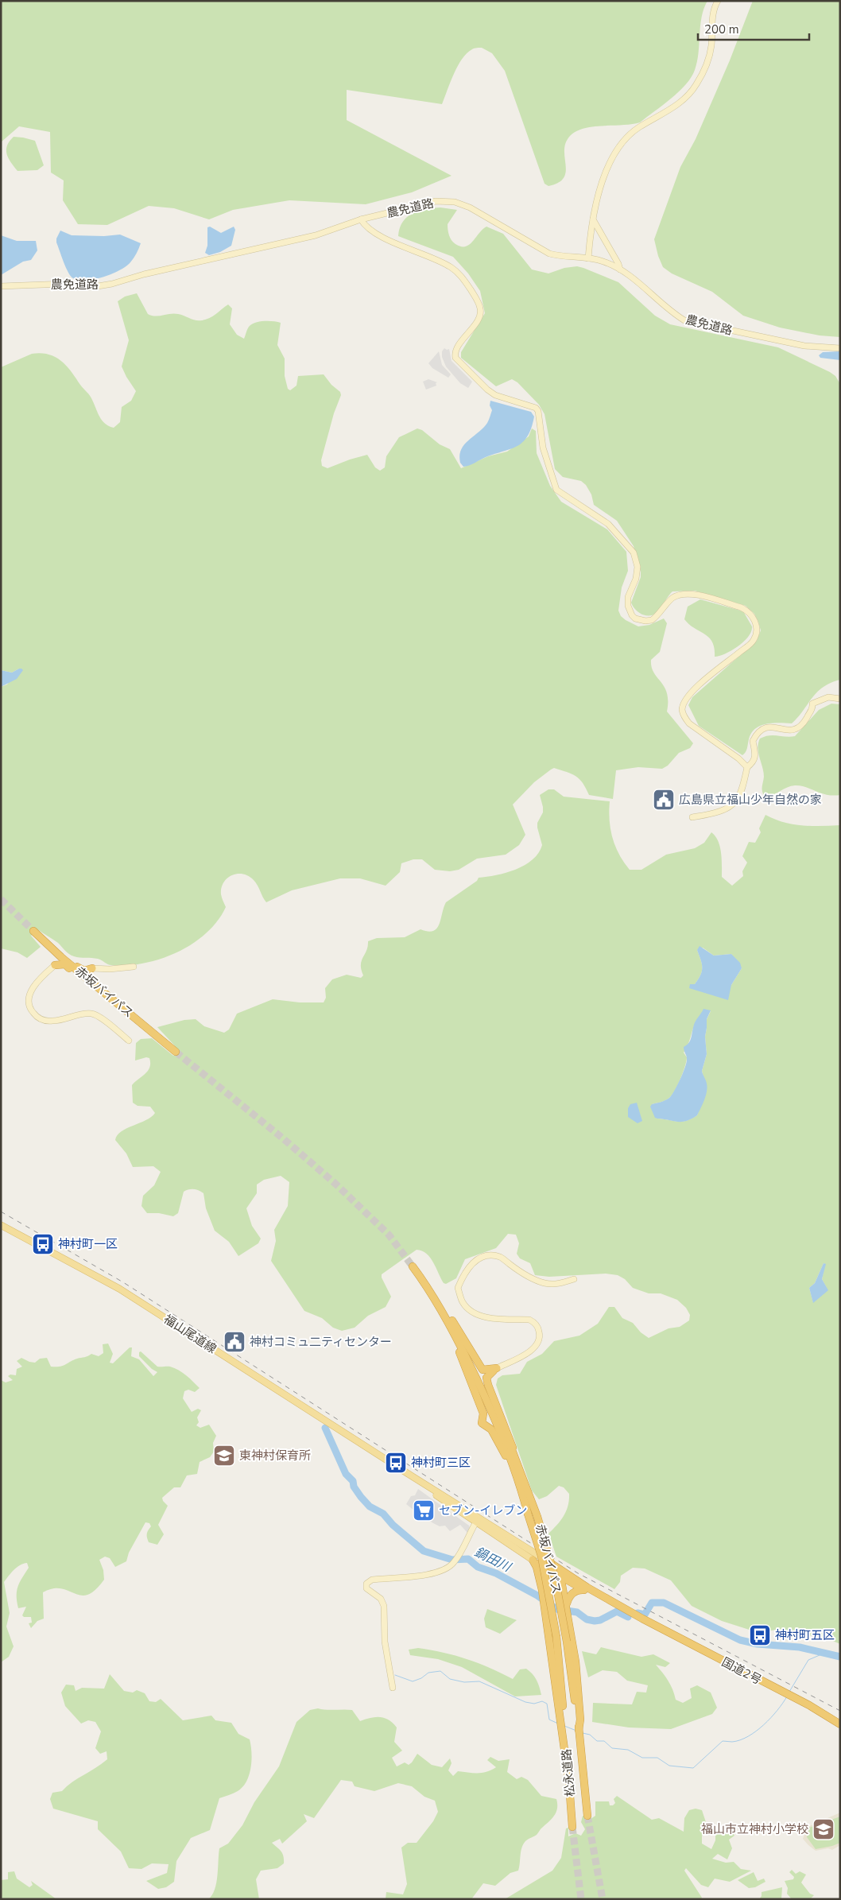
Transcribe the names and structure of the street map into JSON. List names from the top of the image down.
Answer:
{
  "streets": {
    "highway": ["赤坂バイパス", "国道2号", "松永道路"],
    "main road": ["福山尾道線"],
    "street": ["農免道路"]
  },
  "crossings": [
    ["赤坂バイパス", "松永道路"],
    ["福山尾道線", "国道2号"]
  ],
  "water": ["鍋田川"],
  "places": {
    "public building": ["広島県立福山少年自然の家", "神村コミュ二ティセンター"],
    "bus stop": ["神村町一区", "神村町三区", "神村町五区"],
    "school or university": ["東神村保育所", "福山市立神村小学校"],
    "supermarket": ["セブン-イレブン"]
  },
  "scale_bar": "200 m"
}
